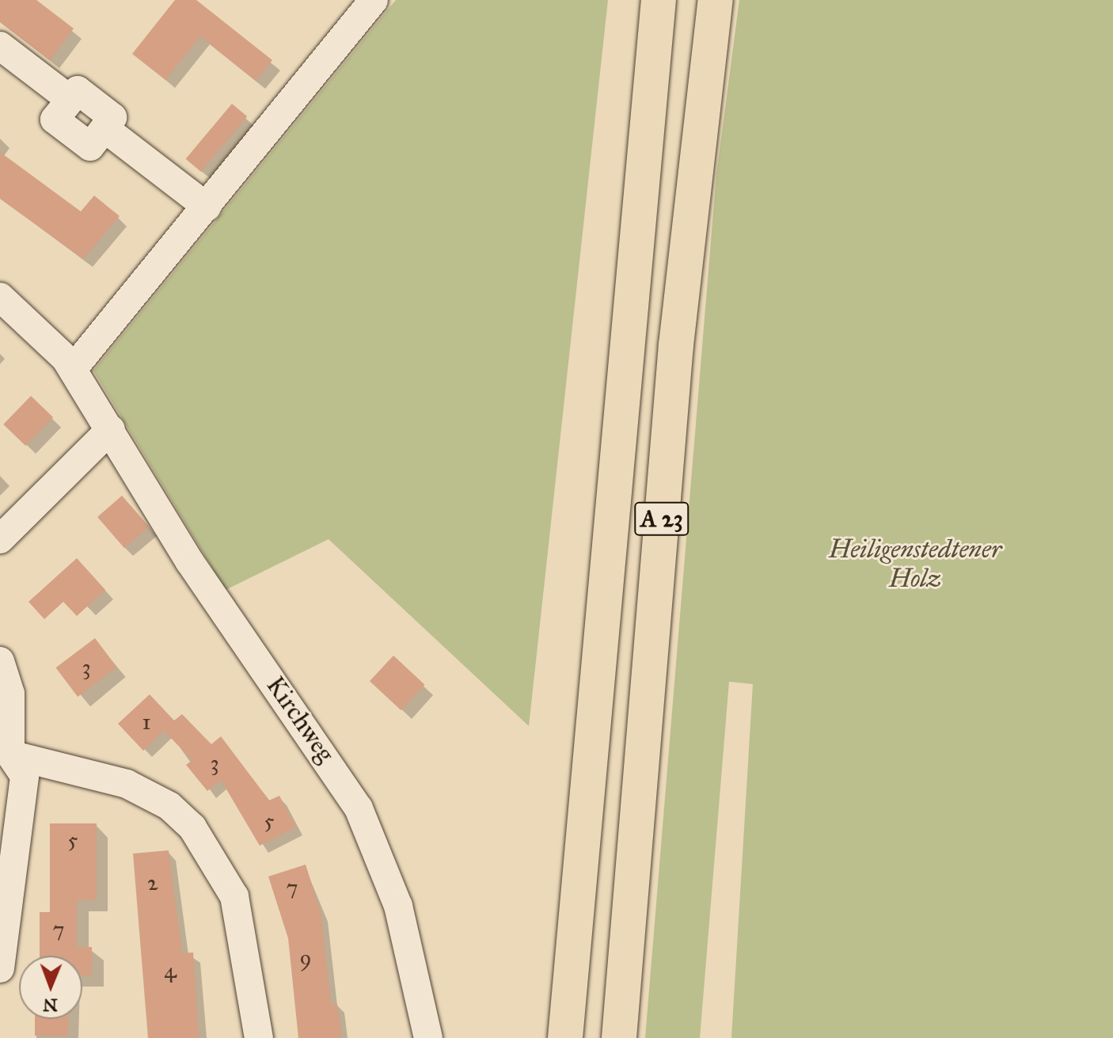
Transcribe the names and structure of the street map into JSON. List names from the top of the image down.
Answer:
{
  "streets": {
    "highway": ["A 23"],
    "street": ["Kirchweg"]
  },
  "parks": ["Heiligenstedtener Holz"],
  "house_numbers": [
    "3",
    "1",
    "3",
    "5",
    "5",
    "2",
    "7",
    "7",
    "9",
    "4"
  ],
  "north": "bottom"
}
